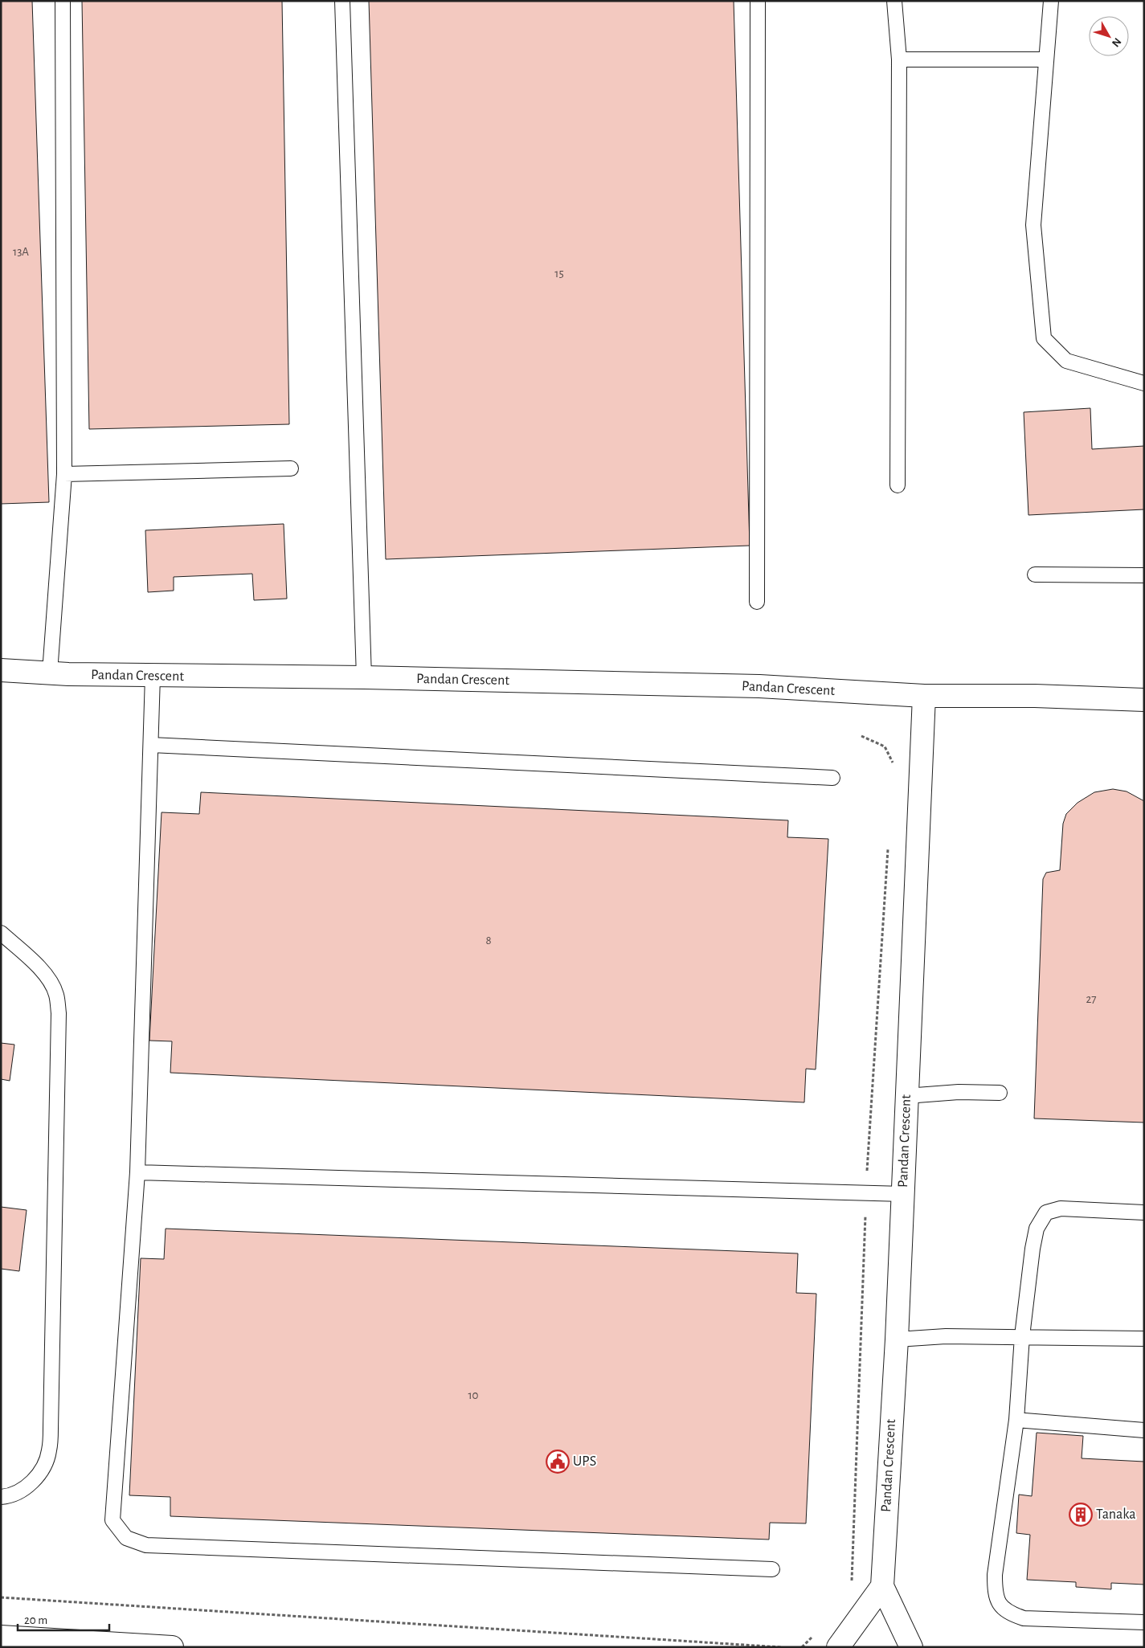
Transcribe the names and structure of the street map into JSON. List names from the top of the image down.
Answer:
{
  "streets": {
    "main road": ["Pandan Crescent"]
  },
  "places": {
    "public building": ["UPS"],
    "building": ["Tanaka"]
  },
  "house_numbers": [
    "13A",
    "15",
    "8",
    "27",
    "10"
  ],
  "scale_bar": "20 m",
  "north": "bottom right"
}
